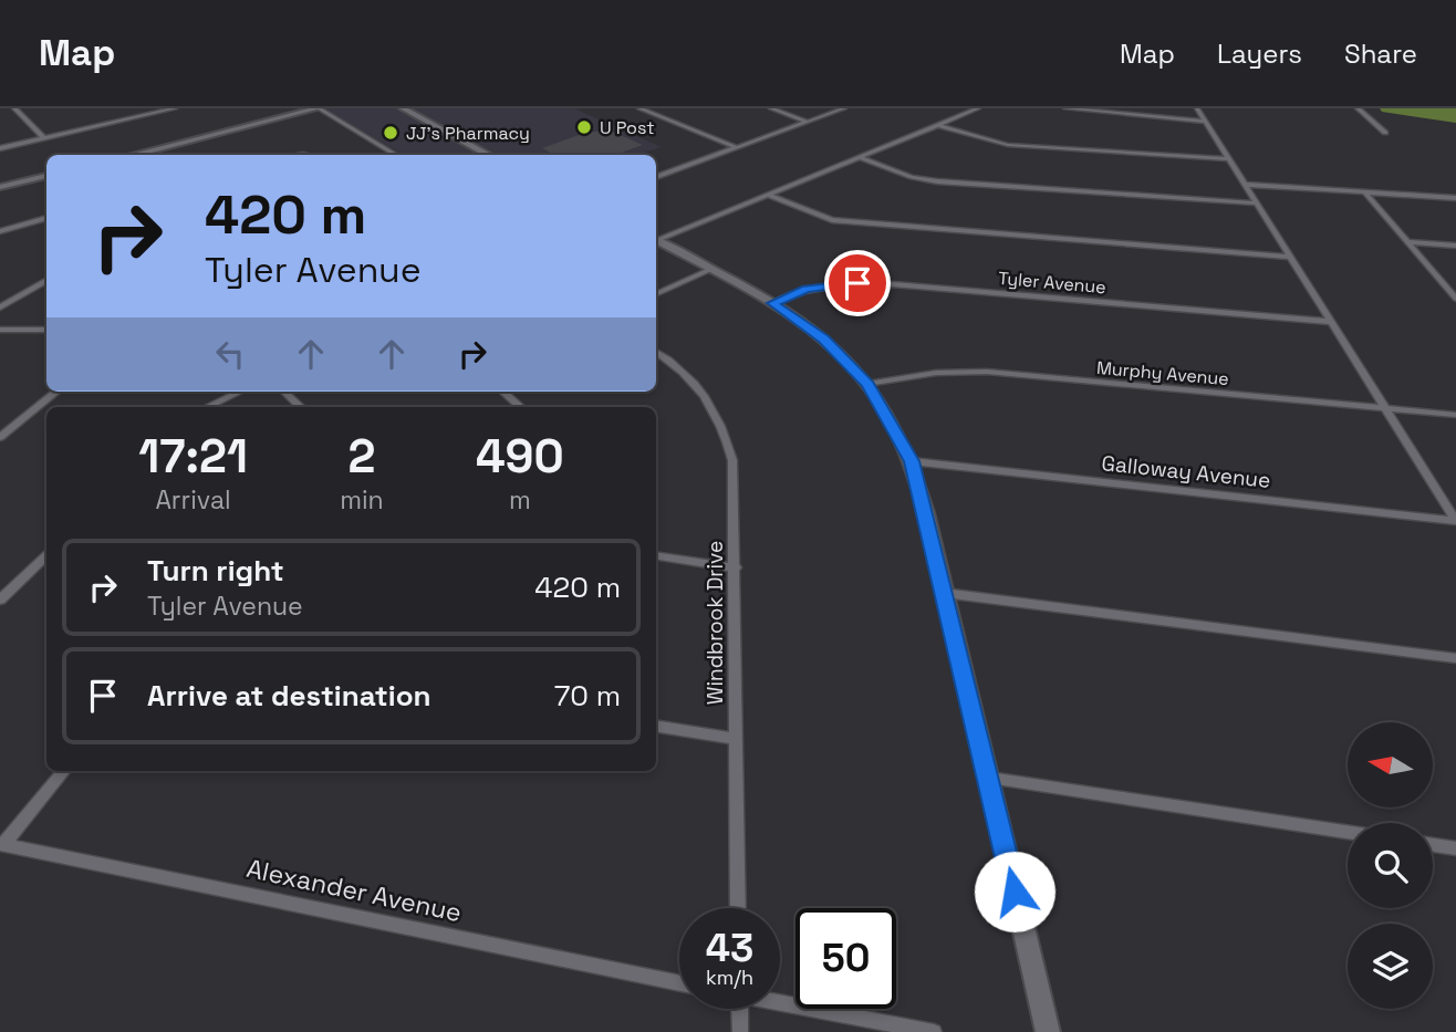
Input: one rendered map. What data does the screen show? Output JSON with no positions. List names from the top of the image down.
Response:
{
  "streets": {
    "street": [
      "Tyler Avenue",
      "Murphy Avenue",
      "Galloway Avenue",
      "Windbrook Drive",
      "Alexander Avenue"
    ]
  },
  "places": ["U Post", "JJ's Pharmacy"],
  "north": "left",
  "page": {
    "header": "Map",
    "nav": ["Map", "Layers", "Share"],
    "turn": ["420 m", "Tyler Avenue"],
    "eta": [
      "17:21",
      "Arrival",
      "2",
      "min",
      "490",
      "m"
    ],
    "list": [
      {
        "name": "Turn right",
        "note": "Tyler Avenue",
        "value": "420 m"
      },
      {
        "name": "Arrive at destination",
        "value": "70 m"
      }
    ],
    "speed": "43 km/h",
    "limit": "50"
  }
}
